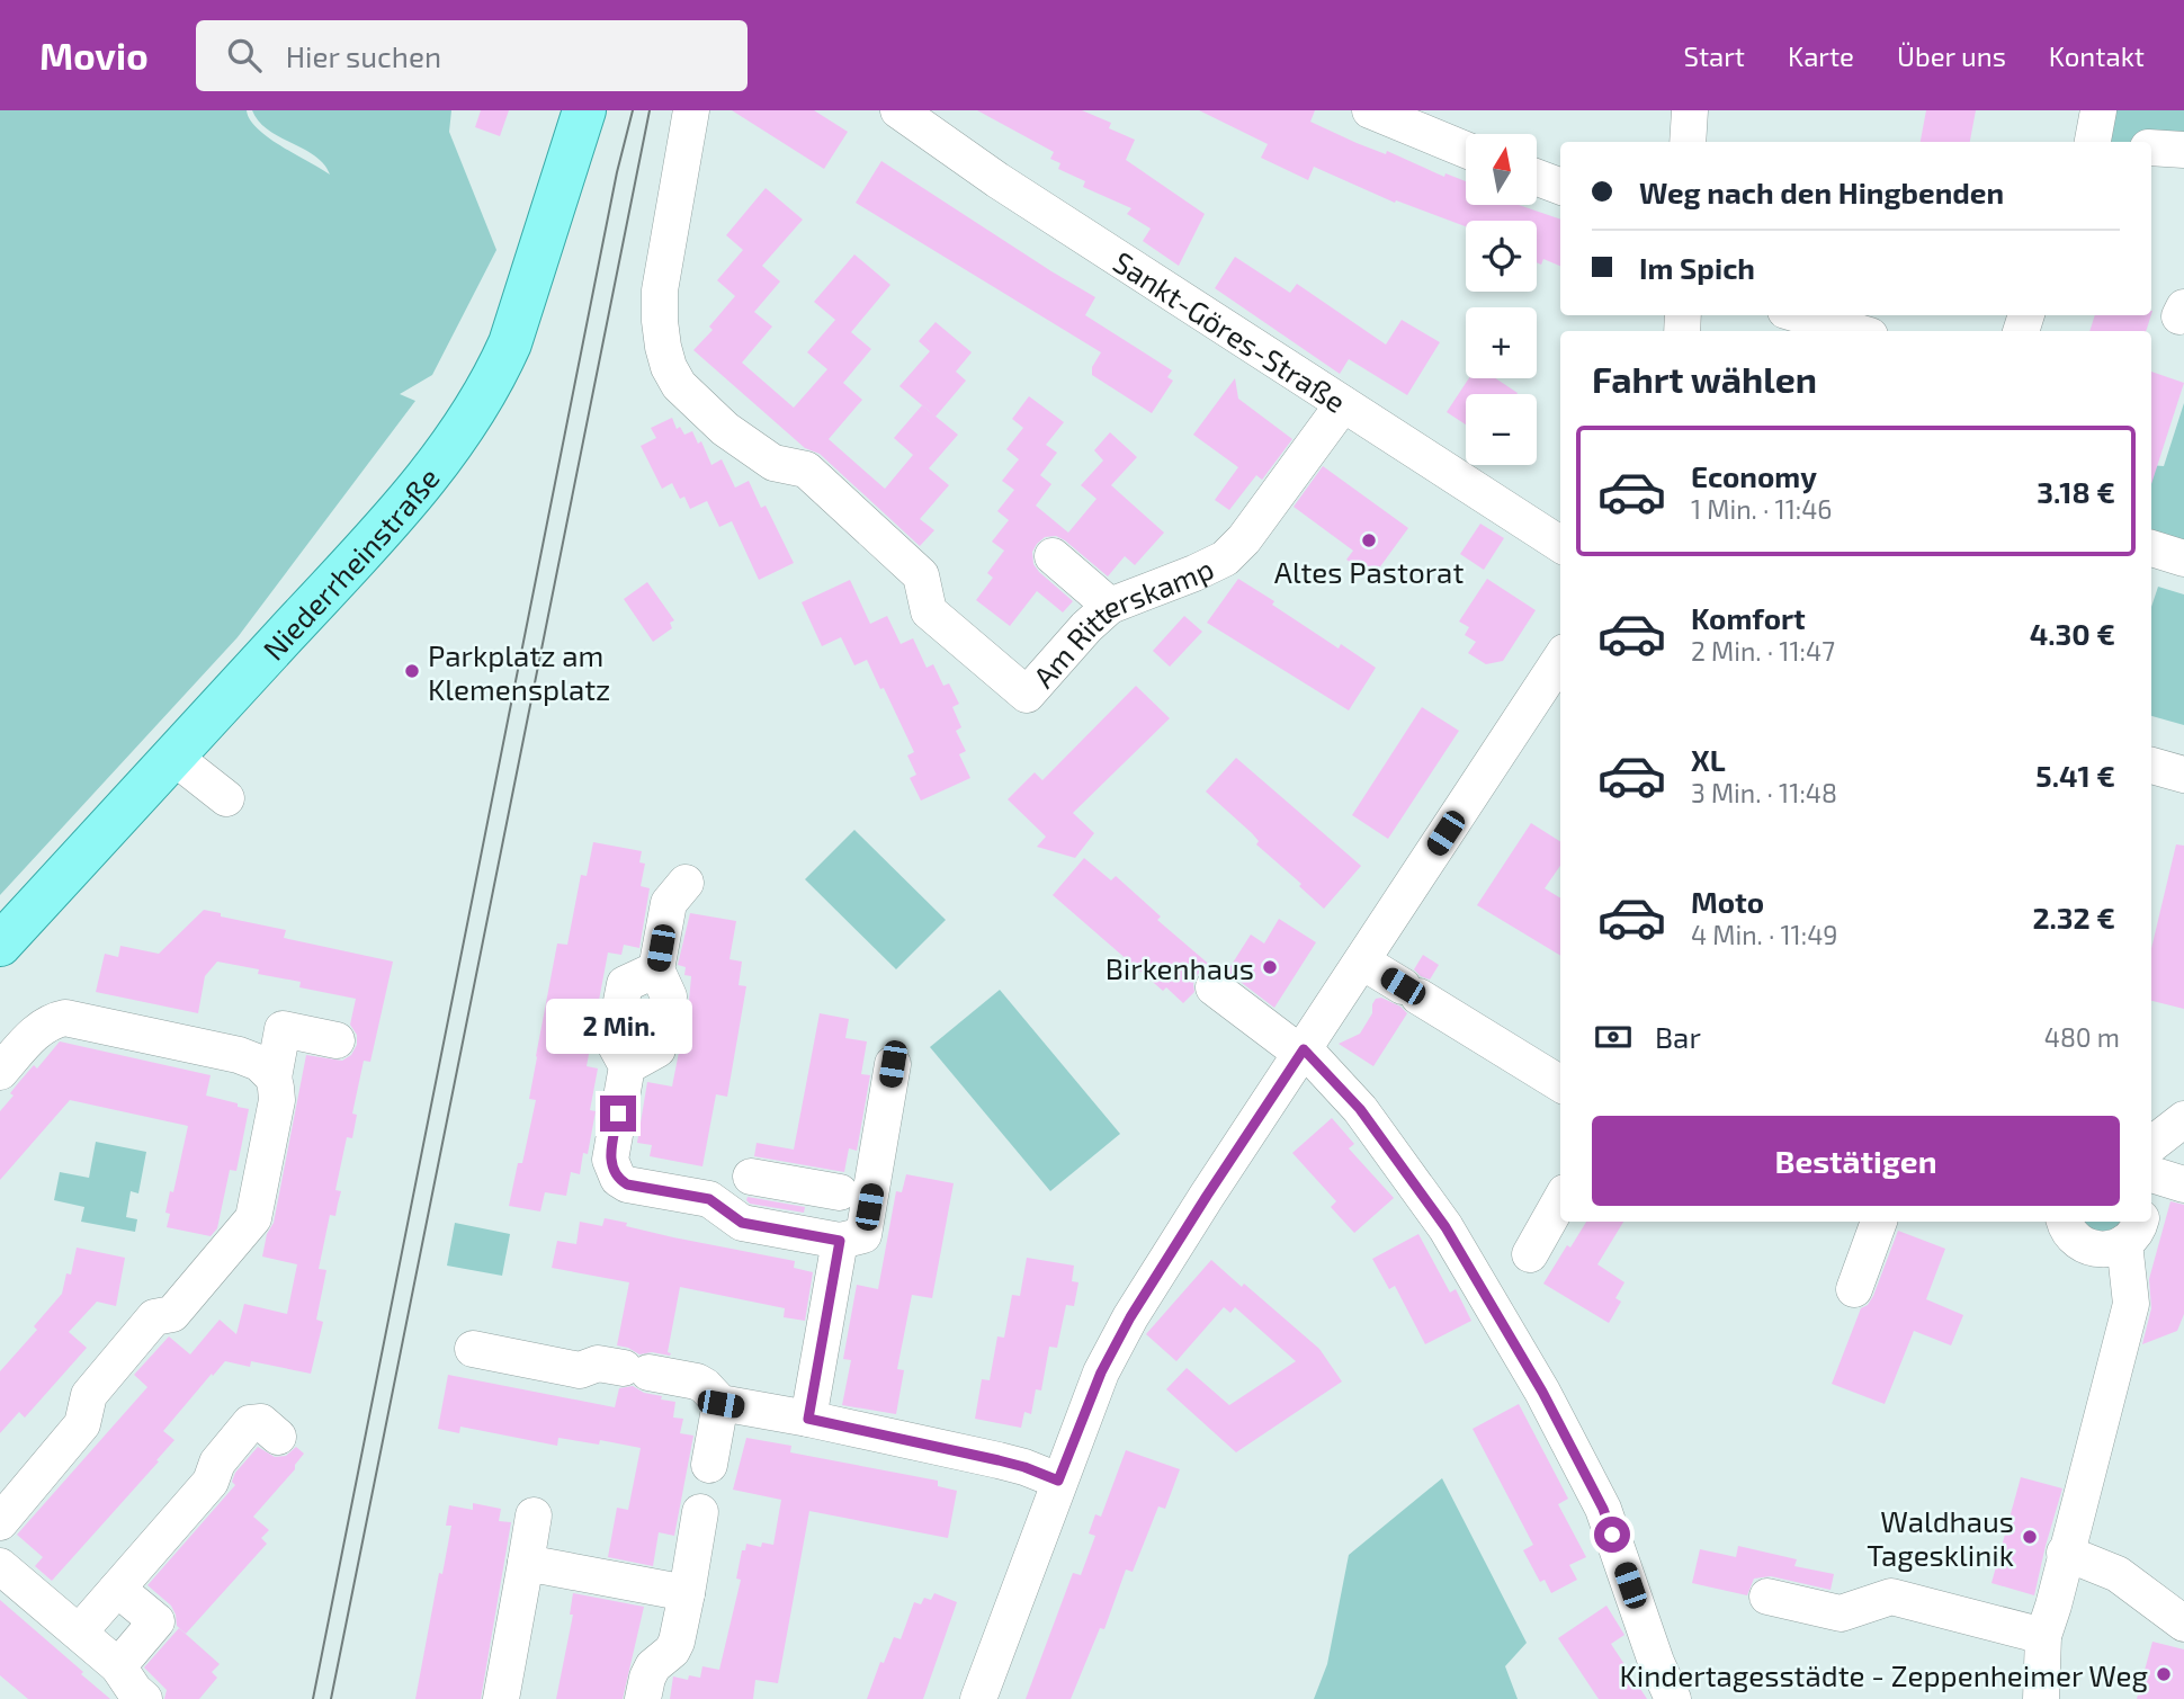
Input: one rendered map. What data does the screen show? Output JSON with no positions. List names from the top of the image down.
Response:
{
  "streets": {
    "main road": ["Niederrheinstraße"],
    "street": ["Sankt-Göres-Straße", "Am Ritterskamp"]
  },
  "crossings": [
    ["Sankt-Göres-Straße", "Am Ritterskamp"]
  ],
  "places": [
    "Altes Pastorat",
    "Parkplatz am Klemensplatz",
    "Birkenhaus",
    "Waldhaus Tagesklinik",
    "Kindertagesstädte - Zeppenheimer Weg"
  ],
  "north": "top",
  "page": {
    "header": "Movio",
    "search": "Hier suchen",
    "nav": [
      "Start",
      "Karte",
      "Über uns",
      "Kontakt"
    ],
    "map_buttons": ["+", "−"],
    "banner": ["Weg nach den Hingbenden", "Im Spich"],
    "heading": "Fahrt wählen",
    "list": [
      {
        "name": "Economy",
        "note": "1 Min. · 11:46",
        "value": "3.18 €"
      },
      {
        "name": "Komfort",
        "note": "2 Min. · 11:47",
        "value": "4.30 €"
      },
      {
        "name": "XL",
        "note": "3 Min. · 11:48",
        "value": "5.41 €"
      },
      {
        "name": "Moto",
        "note": "4 Min. · 11:49",
        "value": "2.32 €"
      }
    ],
    "pay": ["Bar", "480 m"],
    "bubble": "2 Min.",
    "buttons": "Bestätigen"
  }
}
